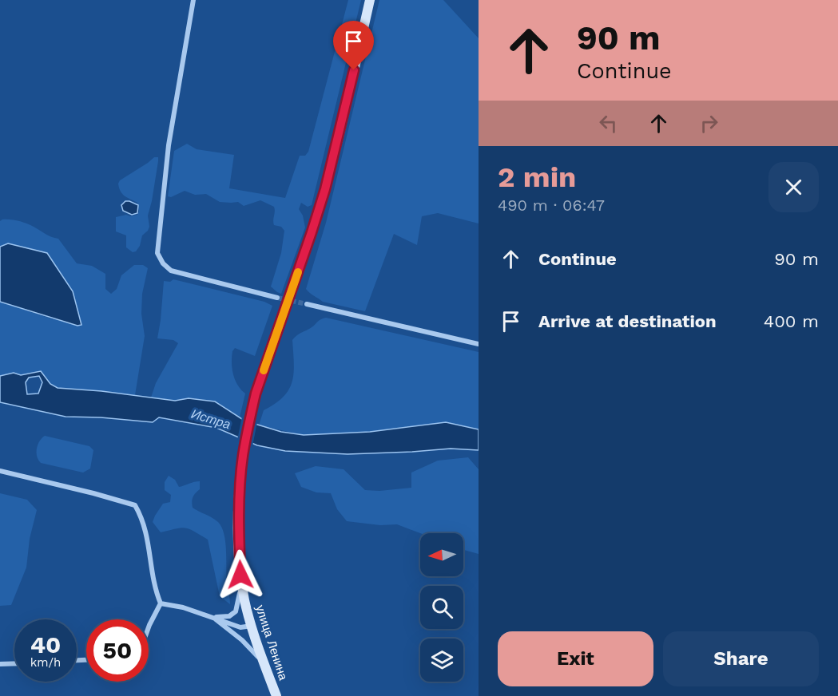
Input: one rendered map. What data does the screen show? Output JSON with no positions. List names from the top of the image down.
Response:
{
  "streets": {
    "main road": ["улица Ленина"]
  },
  "water": ["Истра"],
  "north": "left",
  "page": {
    "turn": ["90 m", "Continue"],
    "heading": ["2 min", "490 m · 06:47"],
    "list": [
      {
        "name": "Continue",
        "value": "90 m"
      },
      {
        "name": "Arrive at destination",
        "value": "400 m"
      }
    ],
    "speed": "40 km/h",
    "limit": "50",
    "buttons": ["Exit", "Share"]
  }
}
